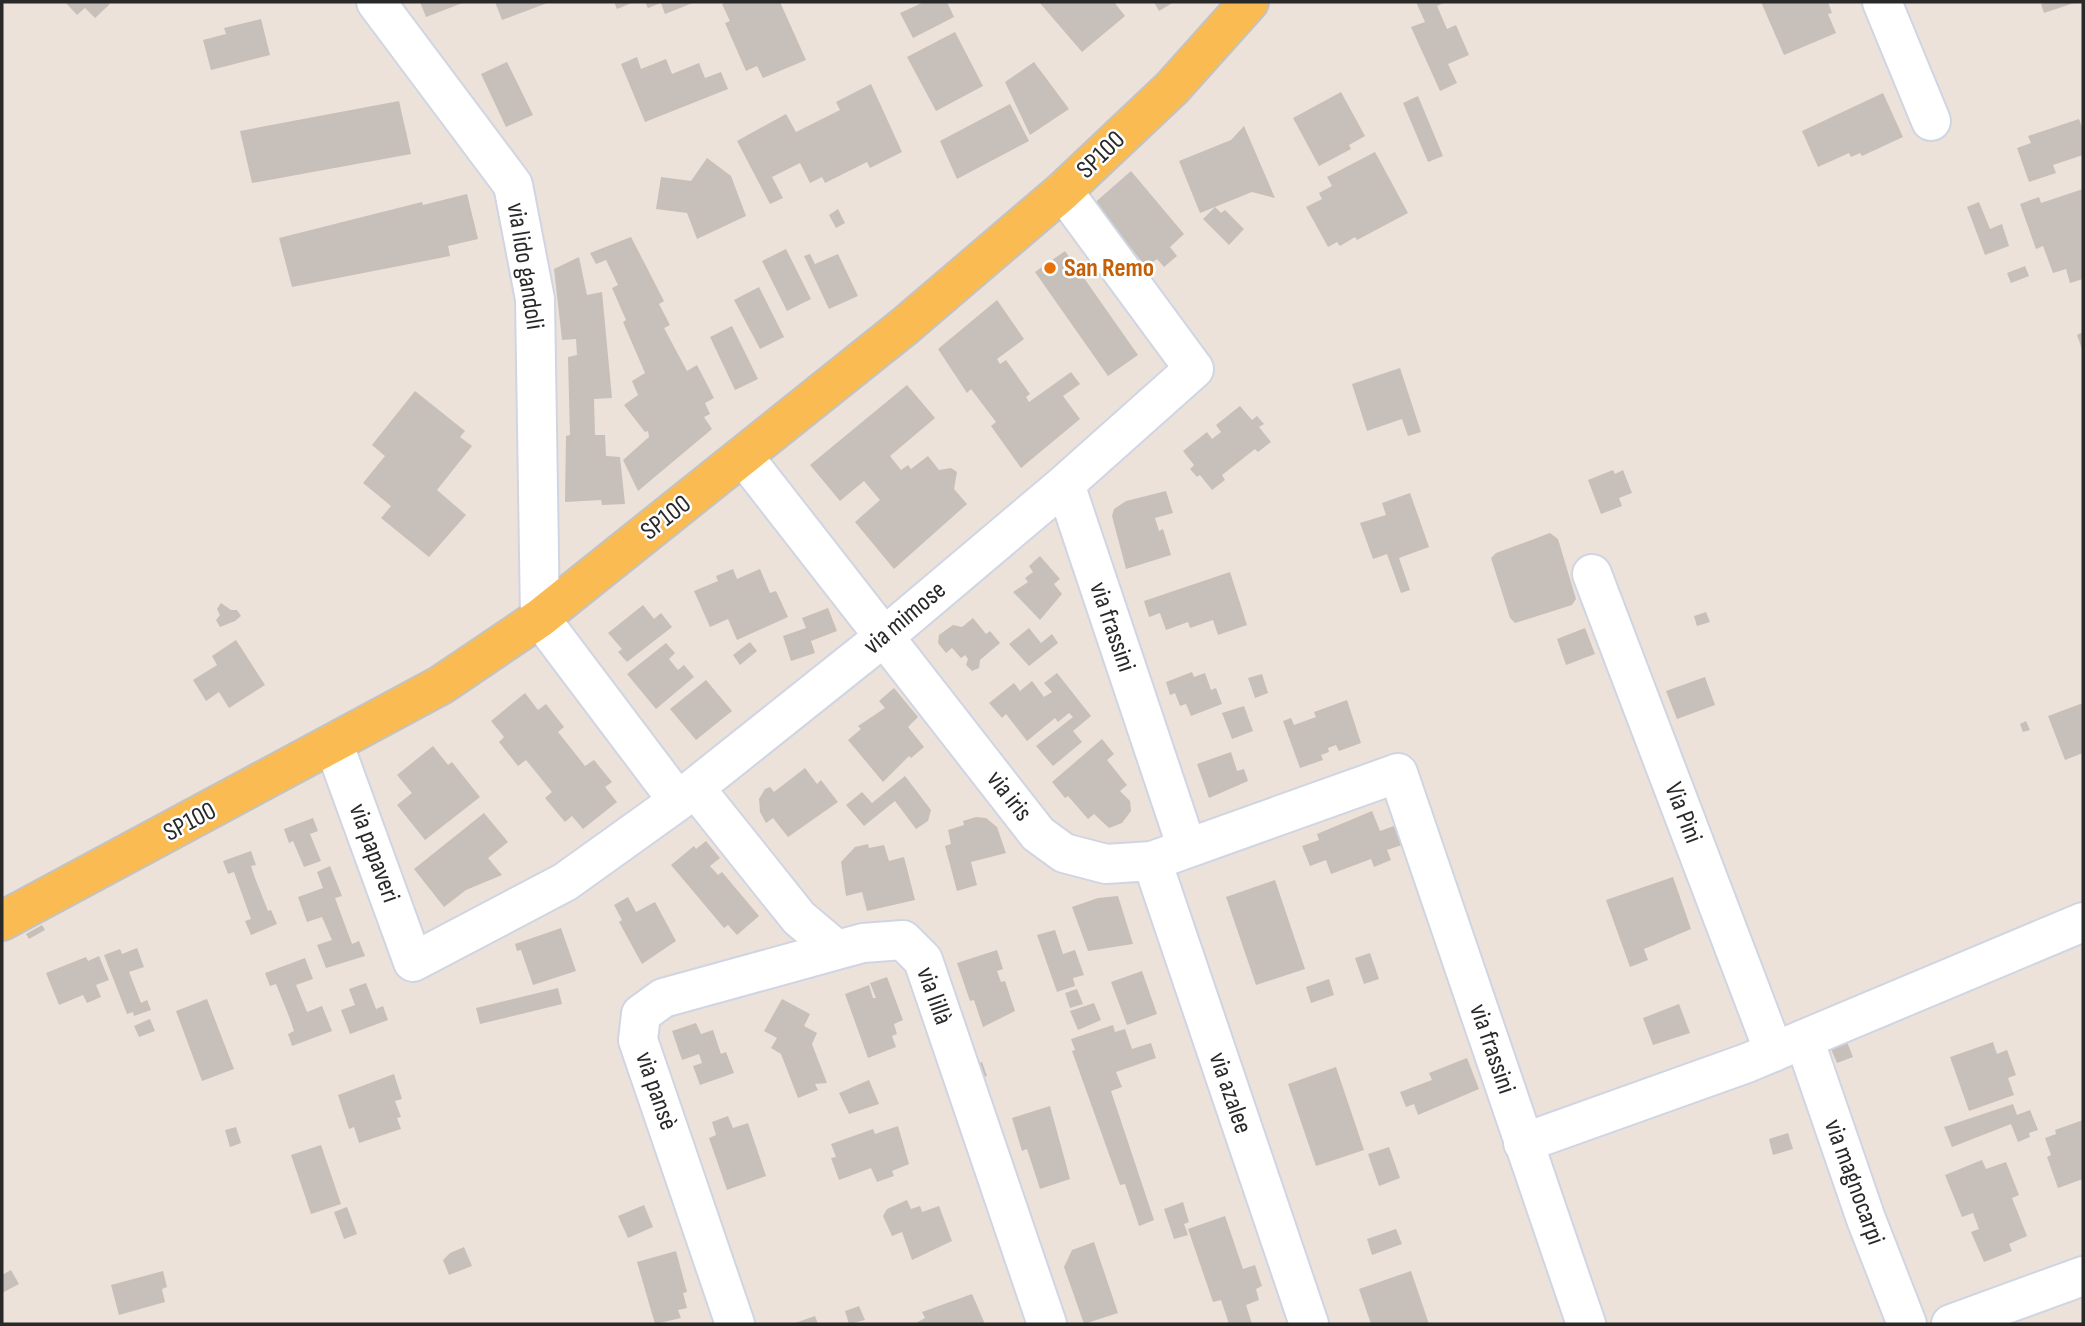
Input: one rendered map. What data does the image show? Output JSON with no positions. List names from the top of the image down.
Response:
{
  "streets": {
    "main road": ["SP100"],
    "street": [
      "via lido gandoli",
      "via mimose",
      "via frassini",
      "via iris",
      "Via Pini",
      "via papaveri",
      "via lillà",
      "via pansè",
      "via azalee",
      "via magnocarpi"
    ]
  },
  "crossings": [
    ["SP100", "via lido gandoli"],
    ["SP100", "via mimose"],
    ["SP100", "via iris"],
    ["SP100", "via papaveri"],
    ["via mimose", "via frassini"],
    ["via mimose", "via iris"],
    ["via mimose", "via papaveri"],
    ["via frassini", "via iris"],
    ["via iris", "via azalee"],
    ["Via Pini", "via magnocarpi"],
    ["via lillà", "via pansè"]
  ],
  "places": ["San Remo"]
}
